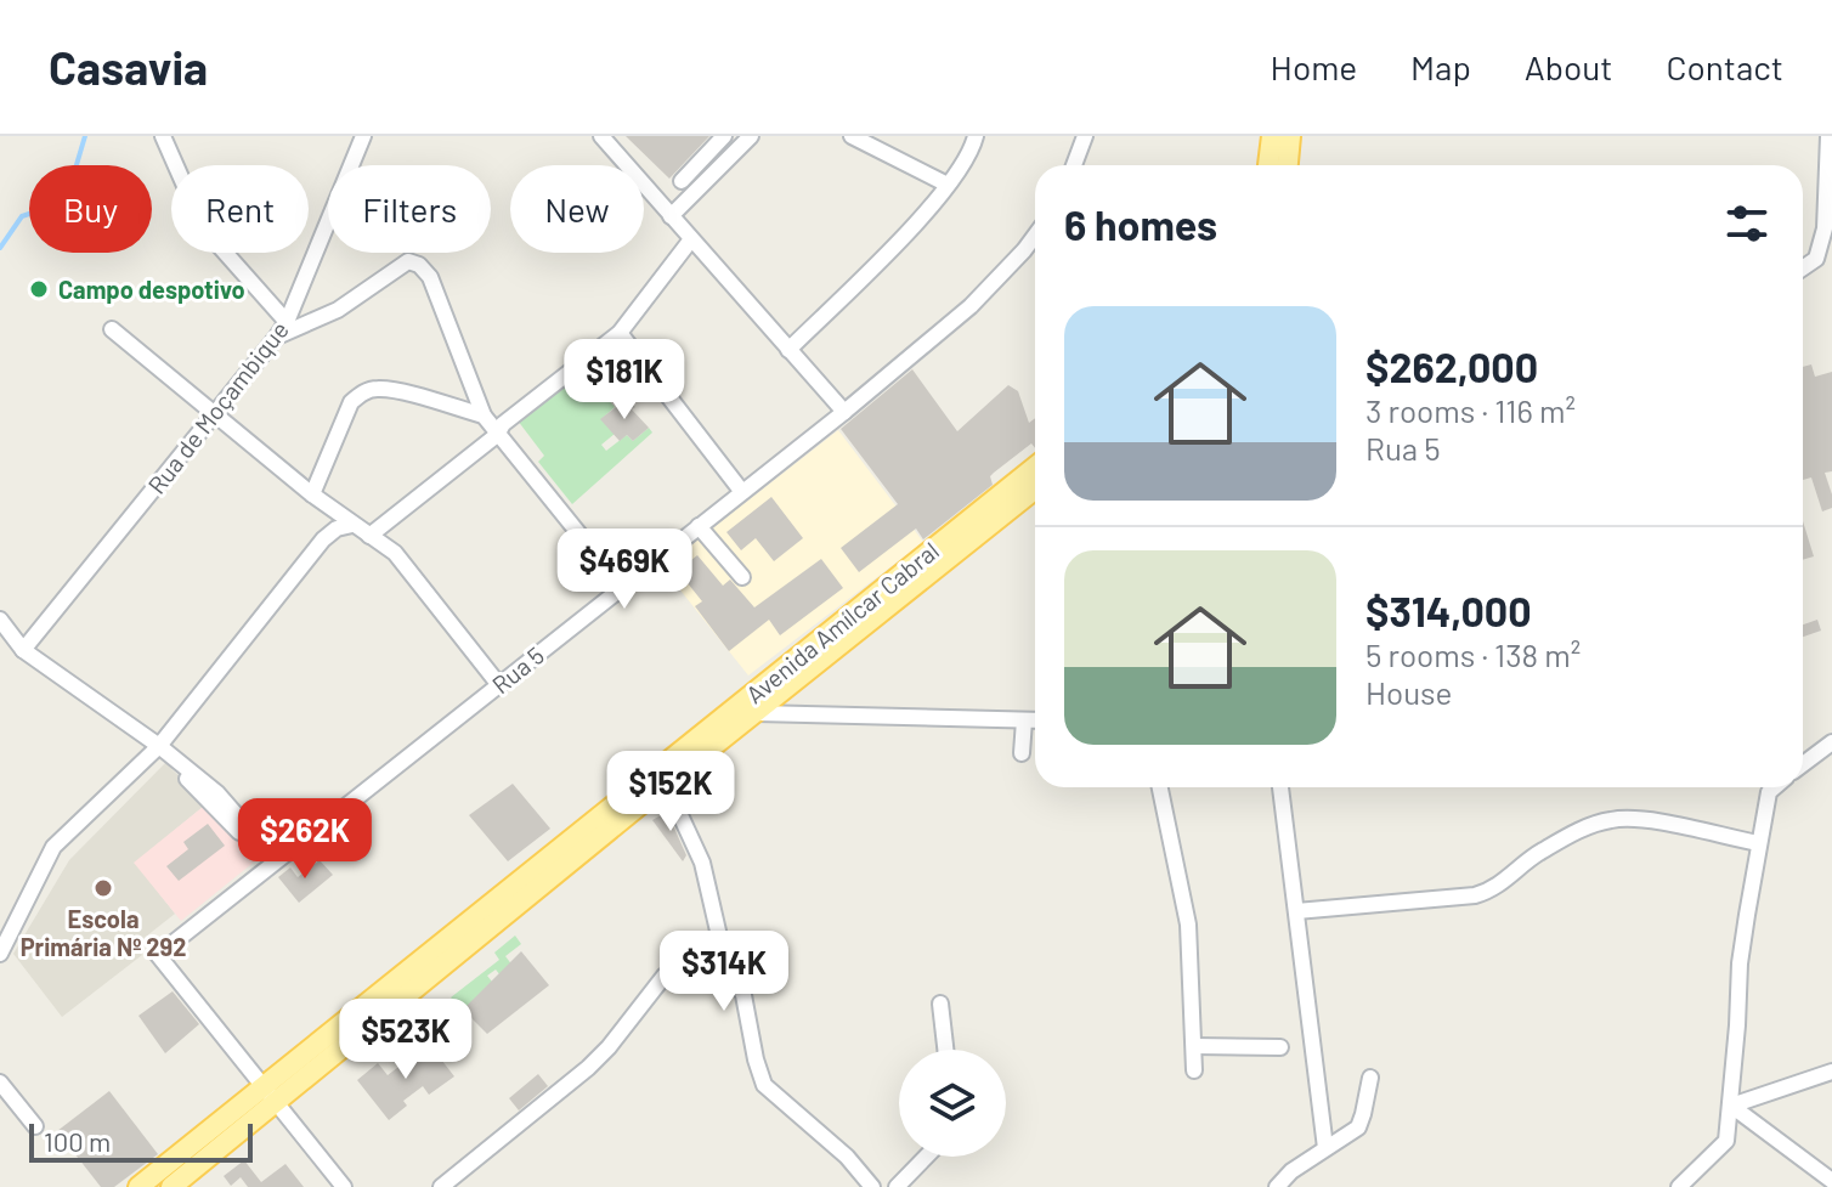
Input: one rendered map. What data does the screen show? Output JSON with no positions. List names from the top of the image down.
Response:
{
  "streets": {
    "main road": ["Avenida Amílcar Cabral"],
    "street": ["Rua de Moçambique", "Rua 5"]
  },
  "places": ["Campo despotivo", "Escola Primária Nº 292"],
  "scale_bar": "100 m",
  "page": {
    "header": "Casavia",
    "nav": [
      "Home",
      "Map",
      "About",
      "Contact"
    ],
    "chip": [
      "Buy",
      "Rent",
      "Filters",
      "New"
    ],
    "heading": "6 homes",
    "list": [
      {
        "name": "$262,000",
        "note": "3 rooms · 116 m² · Rua 5"
      },
      {
        "name": "$314,000",
        "note": "5 rooms · 138 m² · House"
      }
    ],
    "price": [
      "$181K",
      "$469K",
      "$152K",
      "$262K",
      "$314K",
      "$523K"
    ],
    "scale": "100 m"
  }
}
